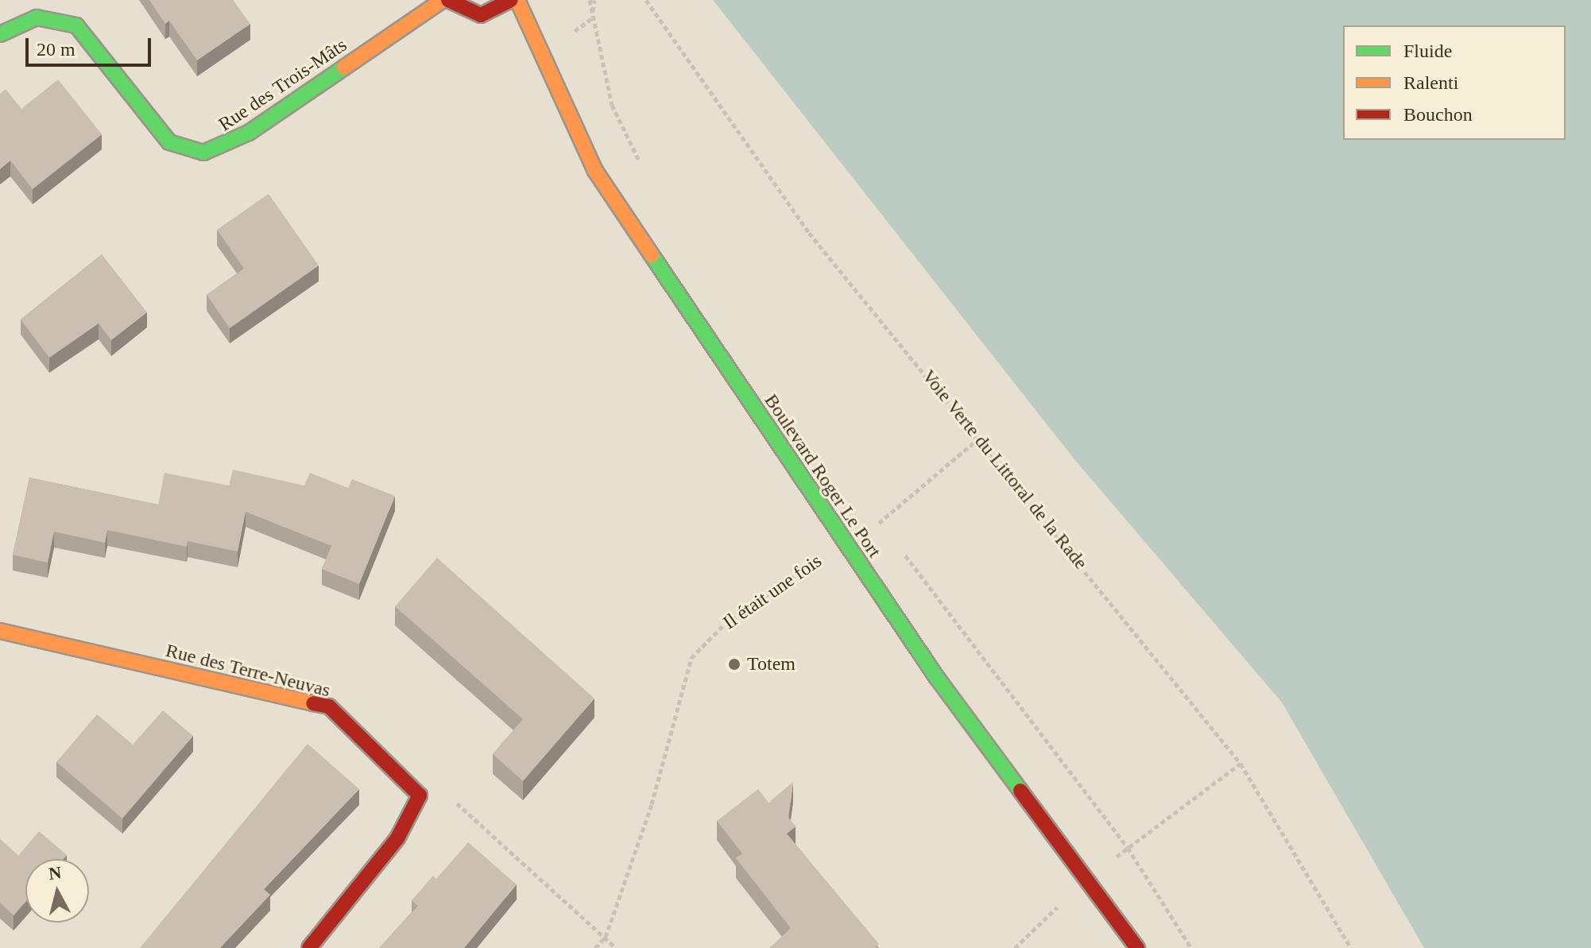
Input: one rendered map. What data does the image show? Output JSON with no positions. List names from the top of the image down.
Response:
{
  "streets": {
    "street": ["Rue des Trois-Mâts", "Boulevard Roger Le Port", "Rue des Terre-Neuvas"],
    "path": ["Voie Verte du Littoral de la Rade", "Il était une fois"]
  },
  "crossings": [
    ["Voie Verte du Littoral de la Rade", "Il était une fois"],
    ["Boulevard Roger Le Port", "Il était une fois"]
  ],
  "places": ["Totem"],
  "legend": ["Fluide", "Ralenti", "Bouchon"],
  "scale_bar": "20 m",
  "north": "top"
}
